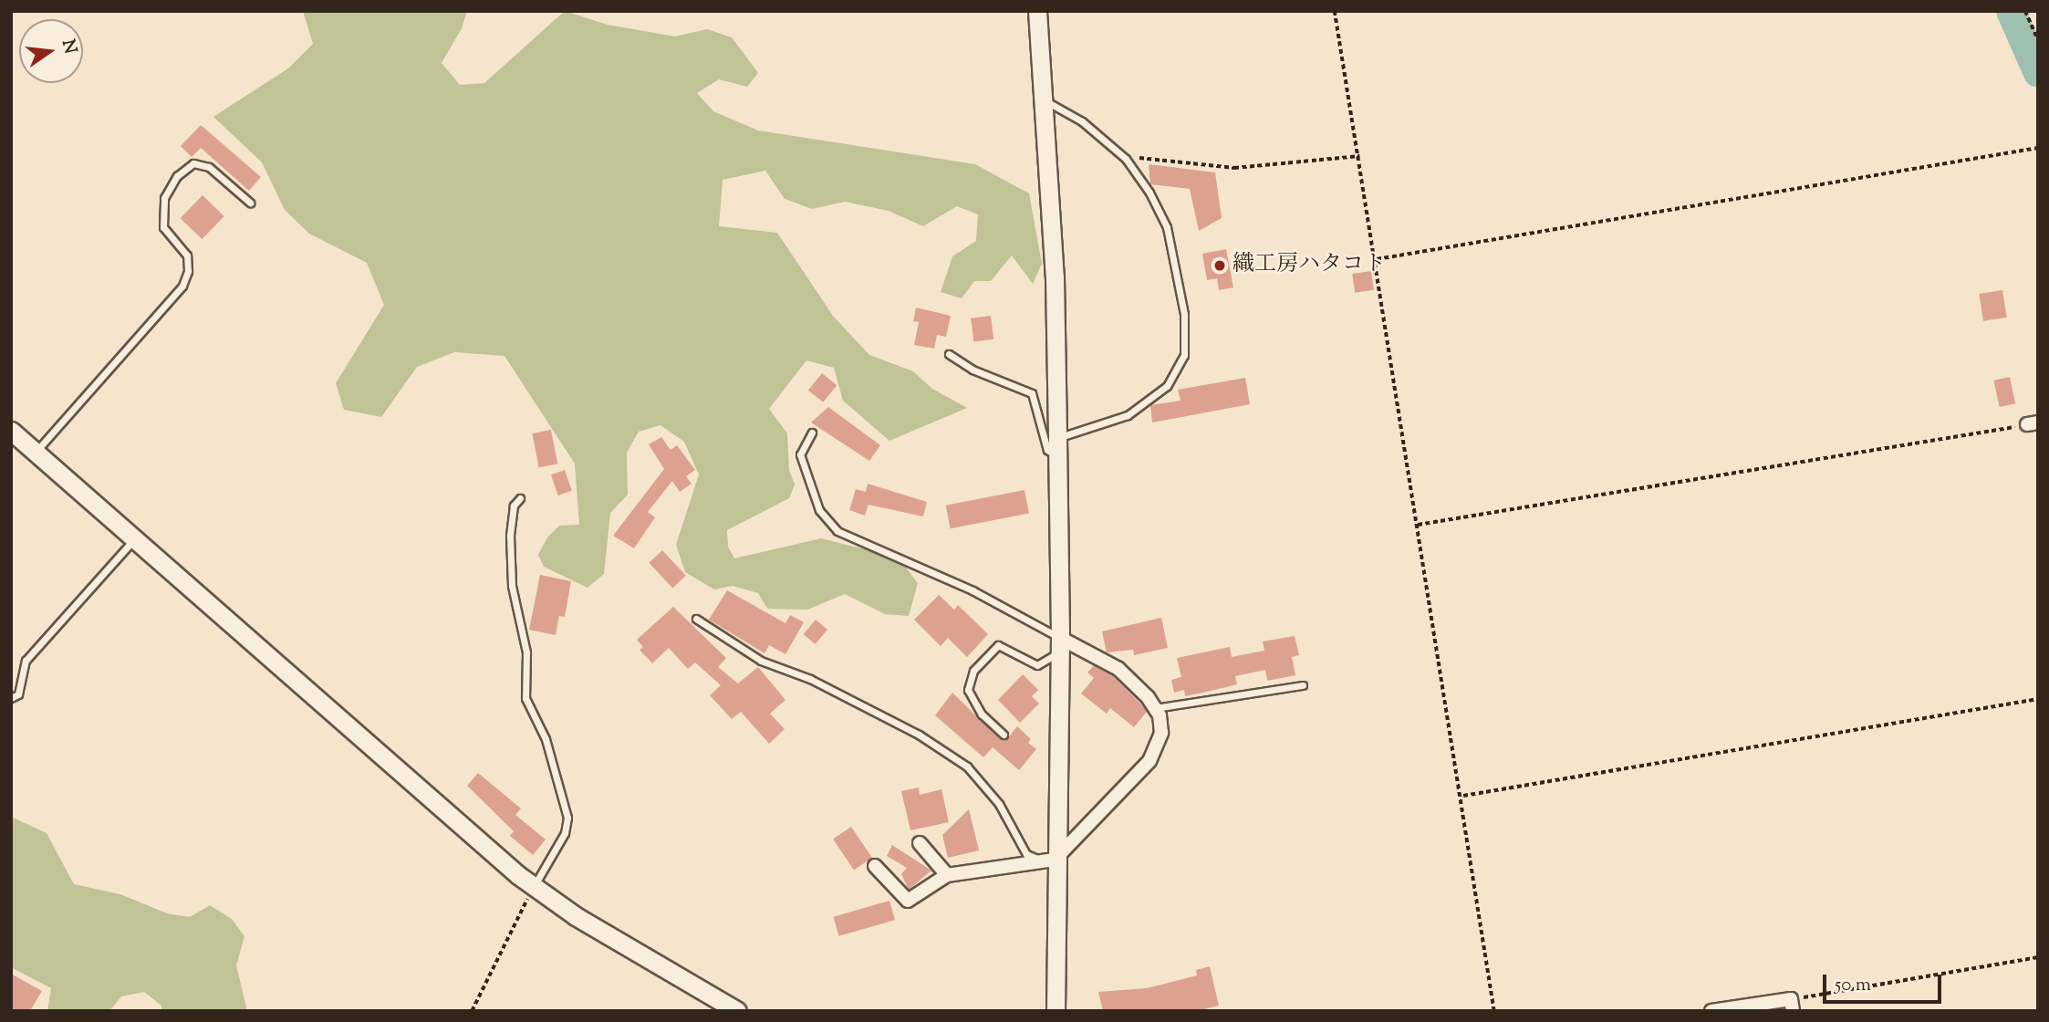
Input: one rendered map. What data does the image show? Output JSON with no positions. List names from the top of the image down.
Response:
{
  "places": ["織工房ハタコト"],
  "scale_bar": "50 m",
  "north": "right"
}
